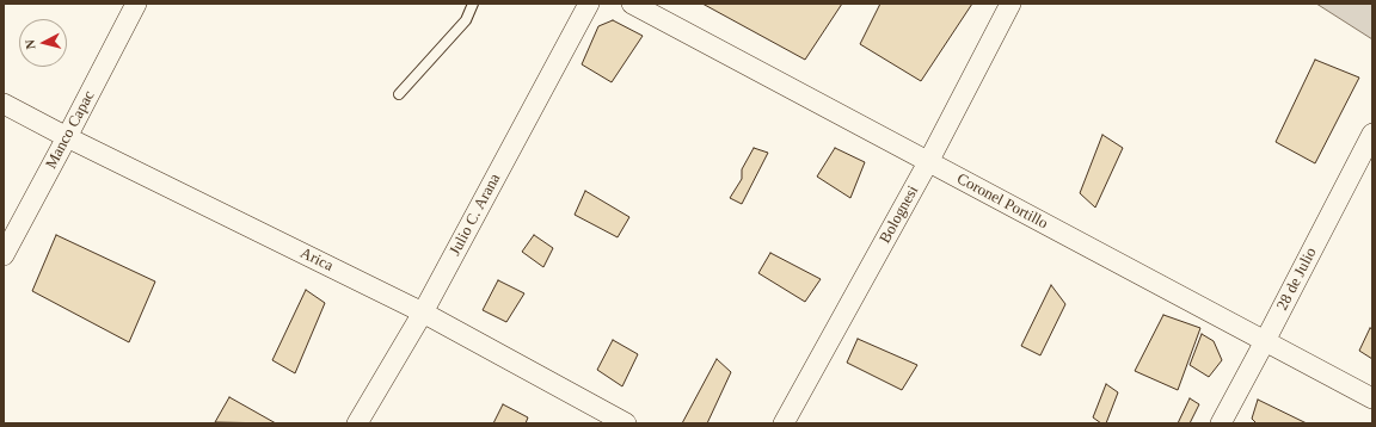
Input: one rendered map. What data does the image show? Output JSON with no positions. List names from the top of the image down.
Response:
{
  "streets": {
    "street": [
      "Manco Capac",
      "Coronel Portillo",
      "Julio C. Arana",
      "Bolognesi",
      "Arica",
      "28 de Julio"
    ]
  },
  "crossings": [
    ["Manco Capac", "Arica"],
    ["Coronel Portillo", "Bolognesi"],
    ["Coronel Portillo", "28 de Julio"],
    ["Julio C. Arana", "Arica"]
  ],
  "north": "left"
}
